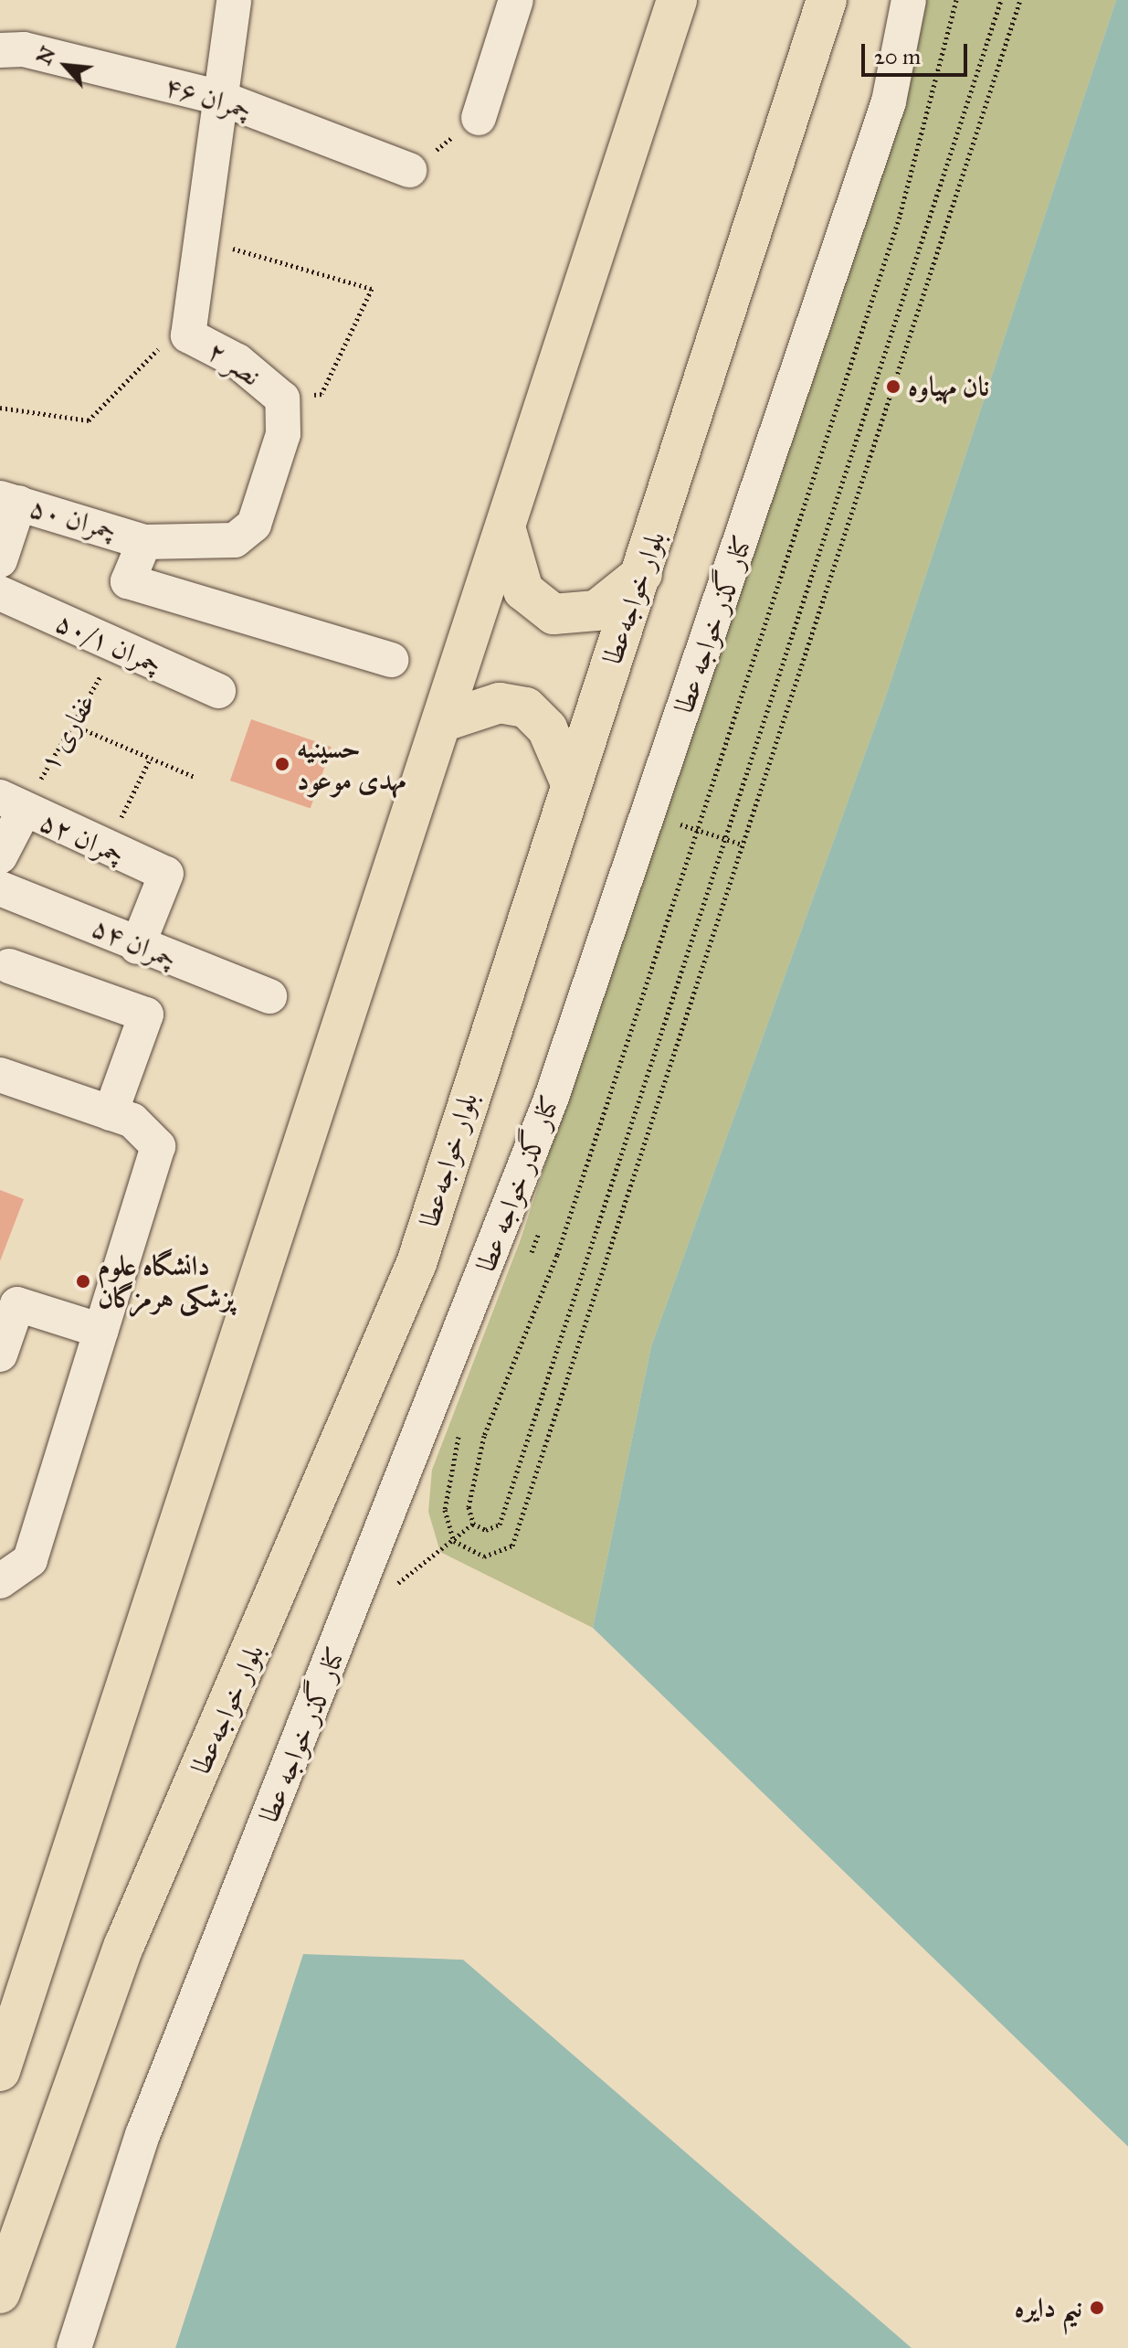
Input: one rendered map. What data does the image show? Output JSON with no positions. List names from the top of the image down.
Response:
{
  "streets": {
    "main road": ["بلوار خواجه‌عطا"],
    "street": [
      "چمران ۴۶",
      "نصر ۲",
      "چمران ۵۰",
      "کنار گذر خواجه عطا",
      "چمران ۵۰/۱",
      "چمران ۵۲",
      "چمران ۵۴"
    ],
    "path": ["غفاری ۱"]
  },
  "crossings": [
    ["چمران ۴۶", "نصر ۲"],
    ["نصر ۲", "چمران ۵۰"],
    ["چمران ۵۰/۱", "غفاری ۱"],
    ["غفاری ۱", "چمران ۵۲"],
    ["چمران ۵۲", "چمران ۵۴"]
  ],
  "places": [
    "نان مهیاوه",
    "حسینیه مهدی موعود",
    "دانشگاه علوم پزشکی هرمزگان",
    "نیم دایره"
  ],
  "scale_bar": "20 m",
  "north": "top left"
}
